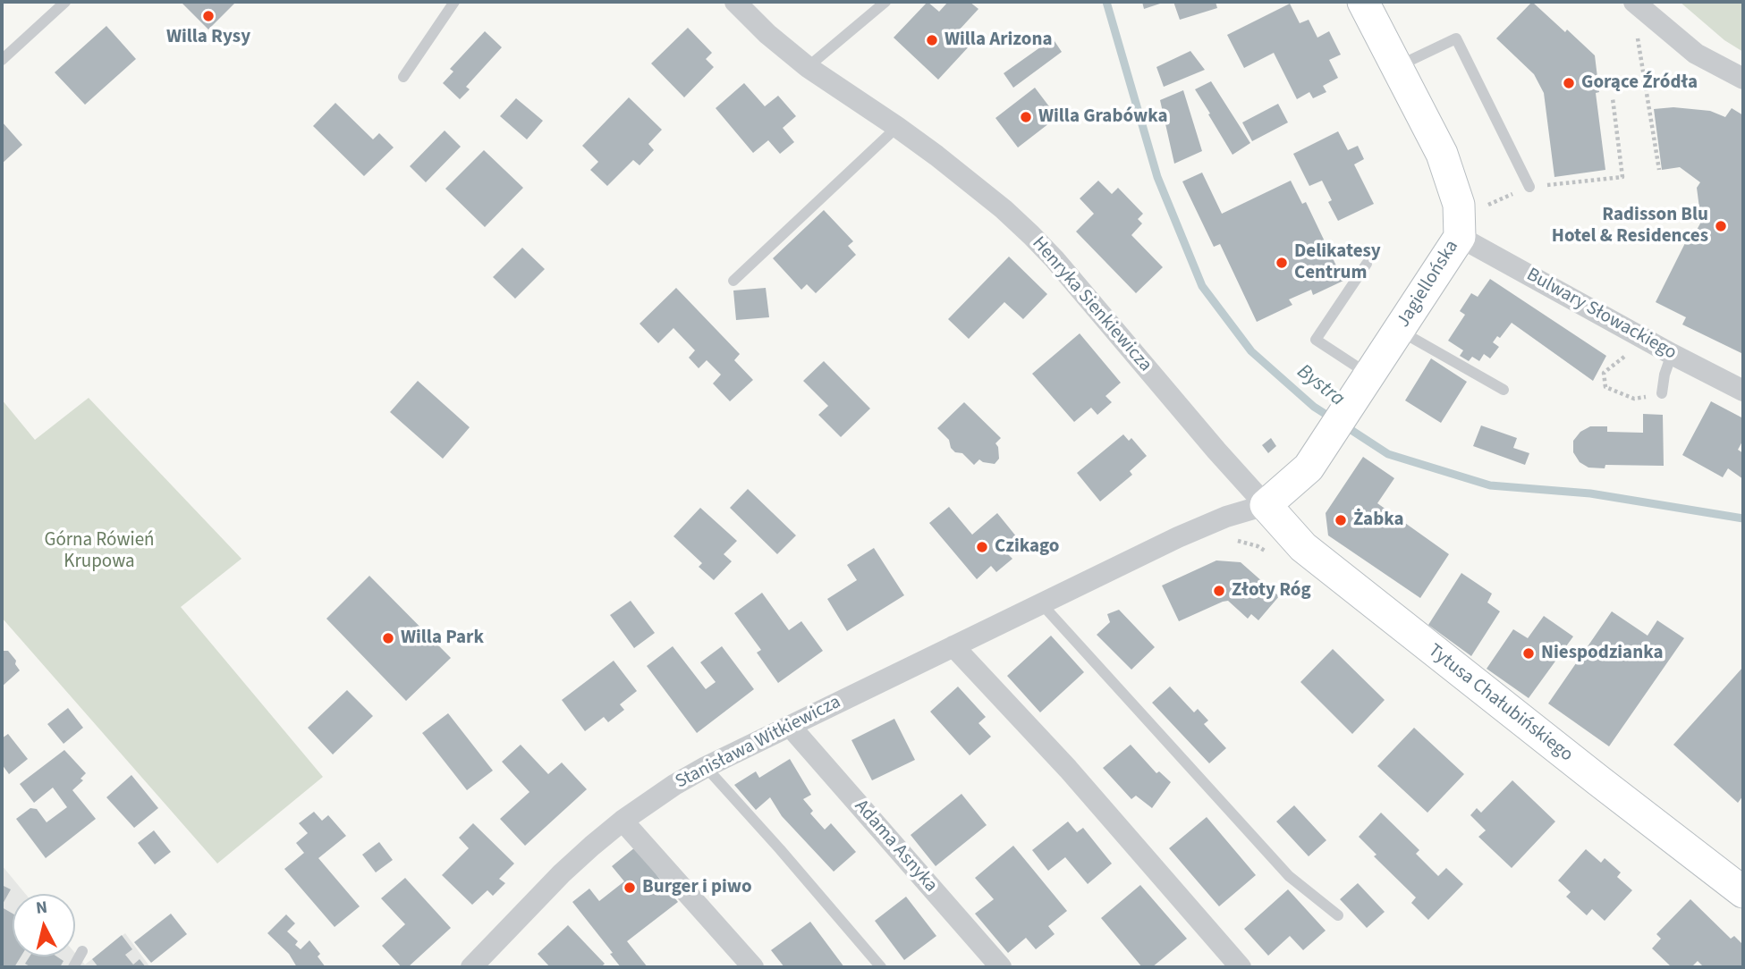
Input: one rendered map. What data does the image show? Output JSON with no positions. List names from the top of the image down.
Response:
{
  "streets": {
    "street": [
      "Jagiellońska",
      "Henryka Sienkiewicza",
      "Bulwary Słowackiego",
      "Tytusa Chałubińskiego",
      "Stanisława Witkiewicza",
      "Adama Asnyka"
    ]
  },
  "crossings": [
    ["Jagiellońska", "Henryka Sienkiewicza"],
    ["Jagiellońska", "Bulwary Słowackiego"],
    ["Jagiellońska", "Tytusa Chałubińskiego"],
    ["Jagiellońska", "Stanisława Witkiewicza"],
    ["Henryka Sienkiewicza", "Tytusa Chałubińskiego"],
    ["Henryka Sienkiewicza", "Stanisława Witkiewicza"],
    ["Tytusa Chałubińskiego", "Stanisława Witkiewicza"],
    ["Stanisława Witkiewicza", "Adama Asnyka"]
  ],
  "water": ["Bystra"],
  "parks": ["Górna Rówień Krupowa"],
  "places": [
    "Willa Rysy",
    "Willa Arizona",
    "Gorące Źródła",
    "Willa Grabówka",
    "Radisson Blu Hotel & Residences",
    "Delikatesy Centrum",
    "Żabka",
    "Czikago",
    "Złoty Róg",
    "Willa Park",
    "Niespodzianka",
    "Burger i piwo"
  ],
  "north": "top"
}
